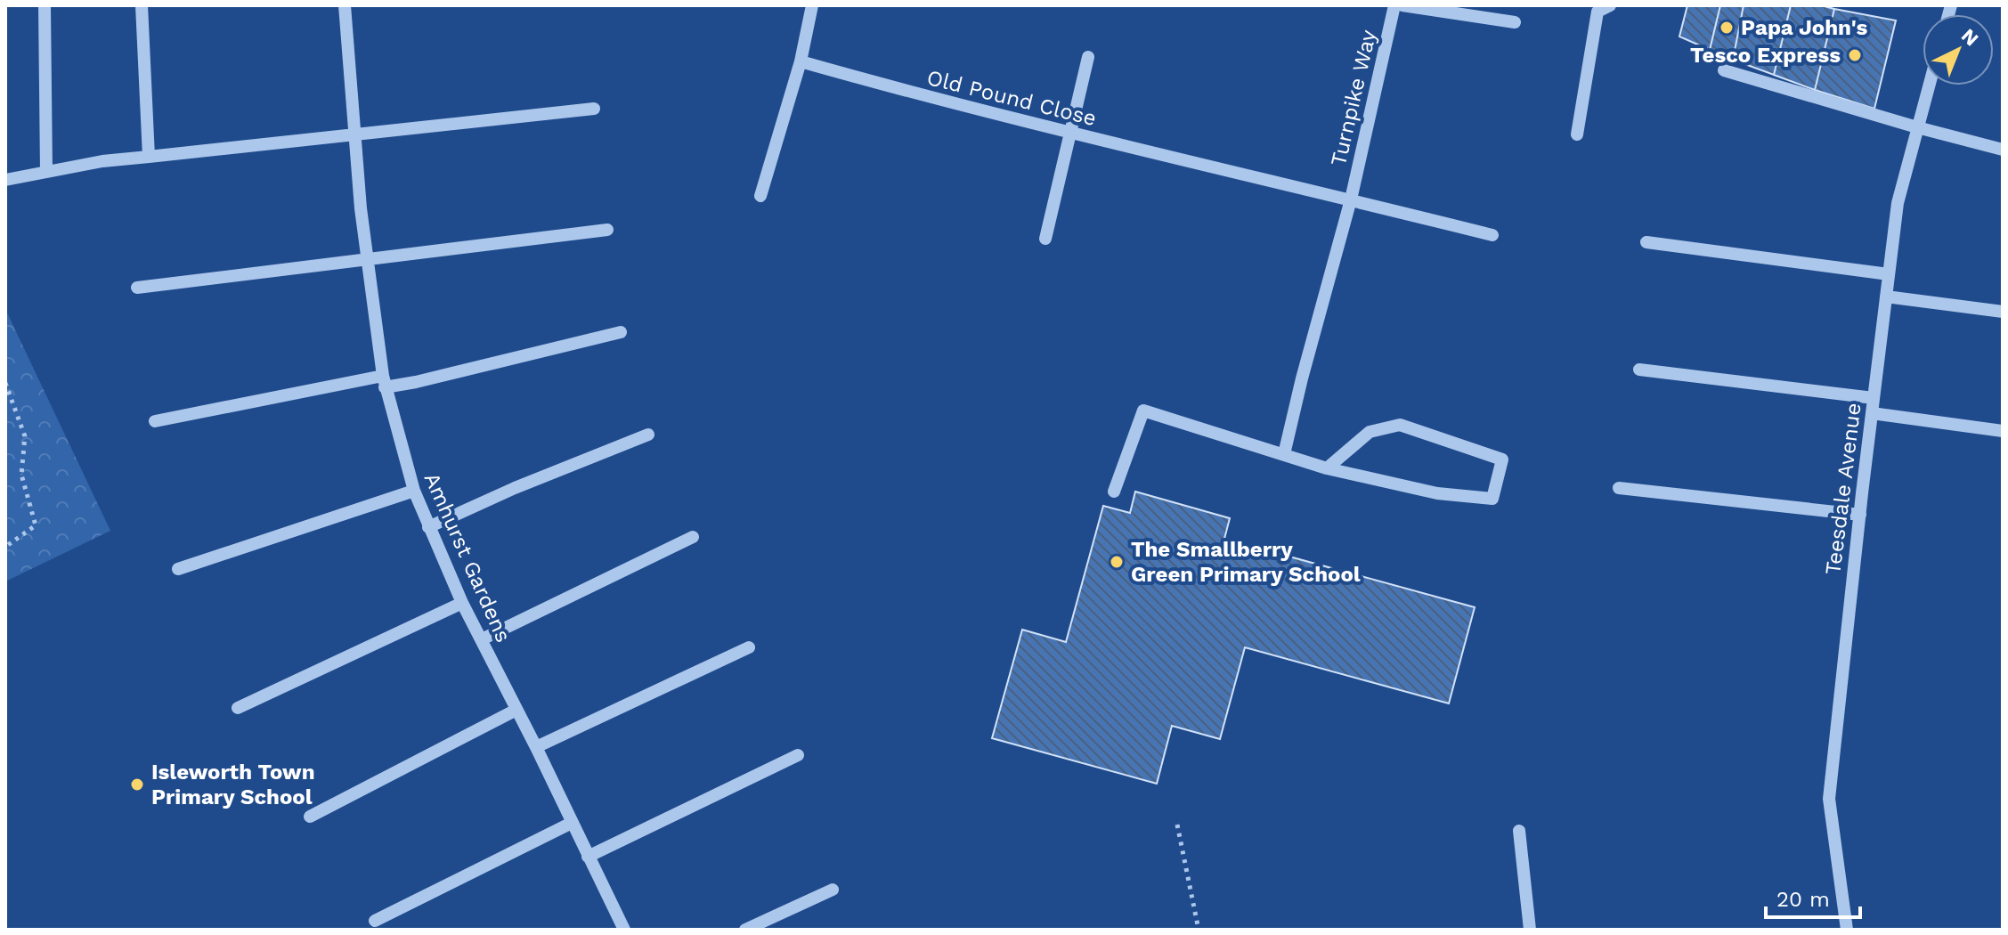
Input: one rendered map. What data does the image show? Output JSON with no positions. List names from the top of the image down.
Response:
{
  "streets": {
    "street": [
      "Old Pound Close",
      "Turnpike Way",
      "Teesdale Avenue",
      "Amhurst Gardens"
    ]
  },
  "crossings": [
    ["Old Pound Close", "Turnpike Way"]
  ],
  "places": [
    "Papa John's",
    "Tesco Express",
    "The Smallberry Green Primary School",
    "Isleworth Town Primary School"
  ],
  "scale_bar": "20 m",
  "north": "top right"
}
